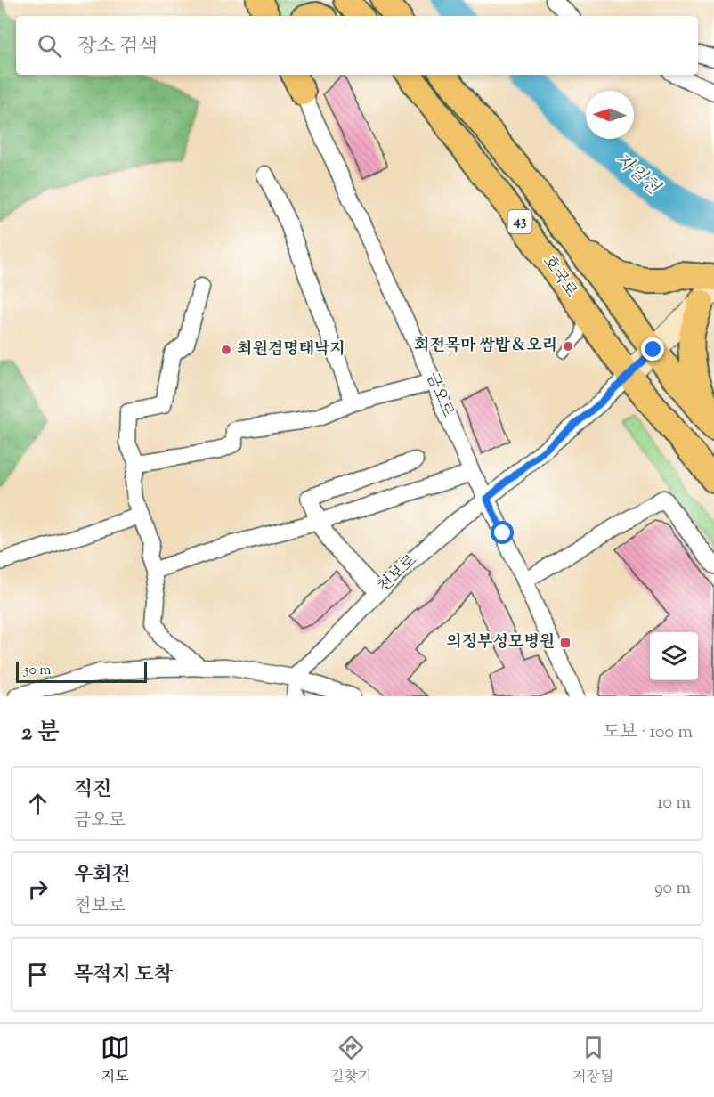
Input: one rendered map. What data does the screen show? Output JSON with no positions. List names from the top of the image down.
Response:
{
  "streets": {
    "main road": ["43", "호국로", "천보로"],
    "street": ["금오로"]
  },
  "crossings": [
    ["호국로", "천보로"],
    ["금오로", "천보로"]
  ],
  "water": ["자일천"],
  "places": {
    "other": ["회전목마 쌈밥＆오리", "최원겸명태낙지"],
    "transit": ["의정부성모병원"]
  },
  "scale_bar": "50 m",
  "north": "left",
  "page": {
    "search": "장소 검색",
    "scale": "50 m",
    "heading": ["2 분", "도보 · 100 m"],
    "list": [
      ["직진", "금오로", "10 m"],
      ["우회전", "천보로", "90 m"],
      "목적지 도착"
    ],
    "nav": ["지도", "길찾기", "저장됨"]
  }
}
